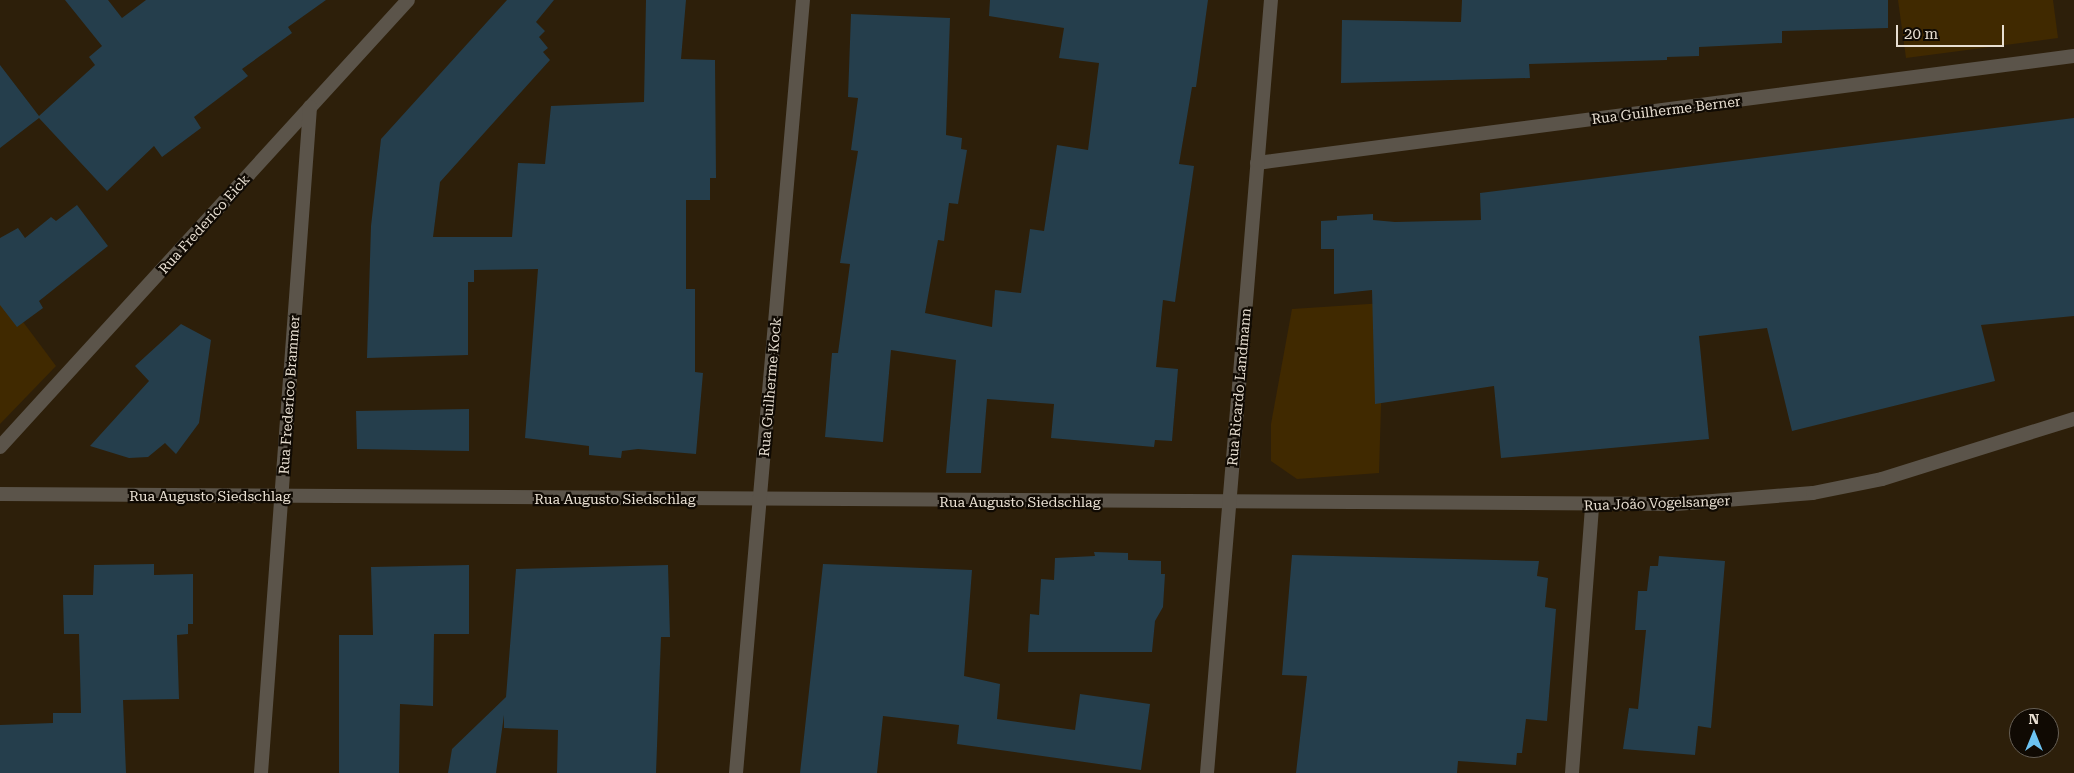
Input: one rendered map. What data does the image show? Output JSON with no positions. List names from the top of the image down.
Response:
{
  "streets": {
    "street": [
      "Rua Guilherme Berner",
      "Rua Frederico Eick",
      "Rua Guilherme Kock",
      "Rua Ricardo Landmann",
      "Rua Frederico Brammer",
      "Rua Augusto Siedschlag",
      "Rua João Vogelsanger"
    ]
  },
  "crossings": [
    ["Rua Guilherme Berner", "Rua Ricardo Landmann"],
    ["Rua Frederico Eick", "Rua Frederico Brammer"],
    ["Rua Guilherme Kock", "Rua Augusto Siedschlag"],
    ["Rua Ricardo Landmann", "Rua Augusto Siedschlag"],
    ["Rua Ricardo Landmann", "Rua João Vogelsanger"],
    ["Rua Frederico Brammer", "Rua Augusto Siedschlag"],
    ["Rua Augusto Siedschlag", "Rua João Vogelsanger"]
  ],
  "scale_bar": "20 m",
  "north": "top"
}
